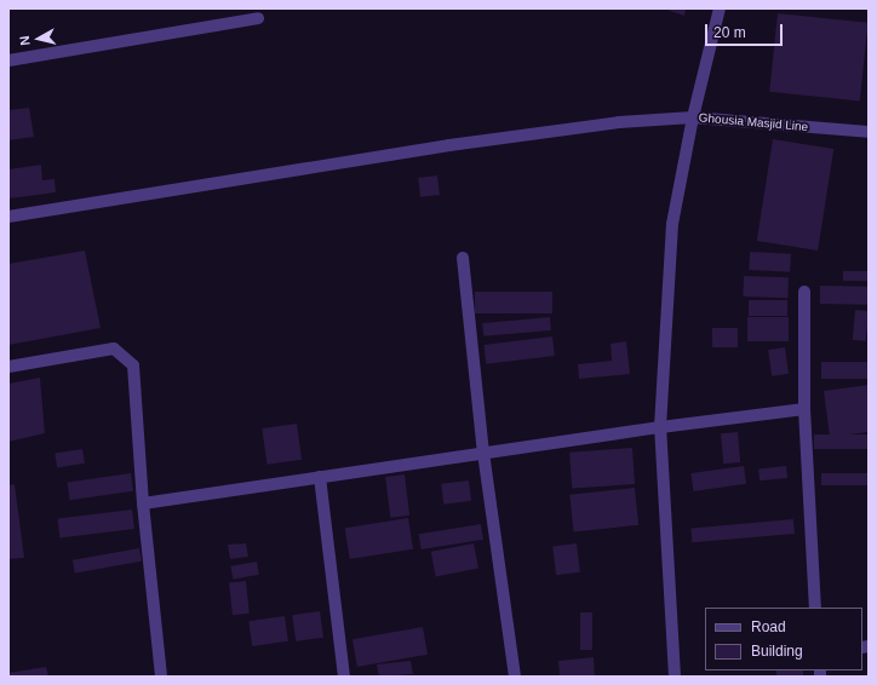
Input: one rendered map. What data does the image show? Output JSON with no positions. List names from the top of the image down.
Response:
{
  "streets": {
    "street": ["Ghousia Masjid Line"]
  },
  "legend": ["Road", "Building"],
  "scale_bar": "20 m",
  "north": "left"
}
